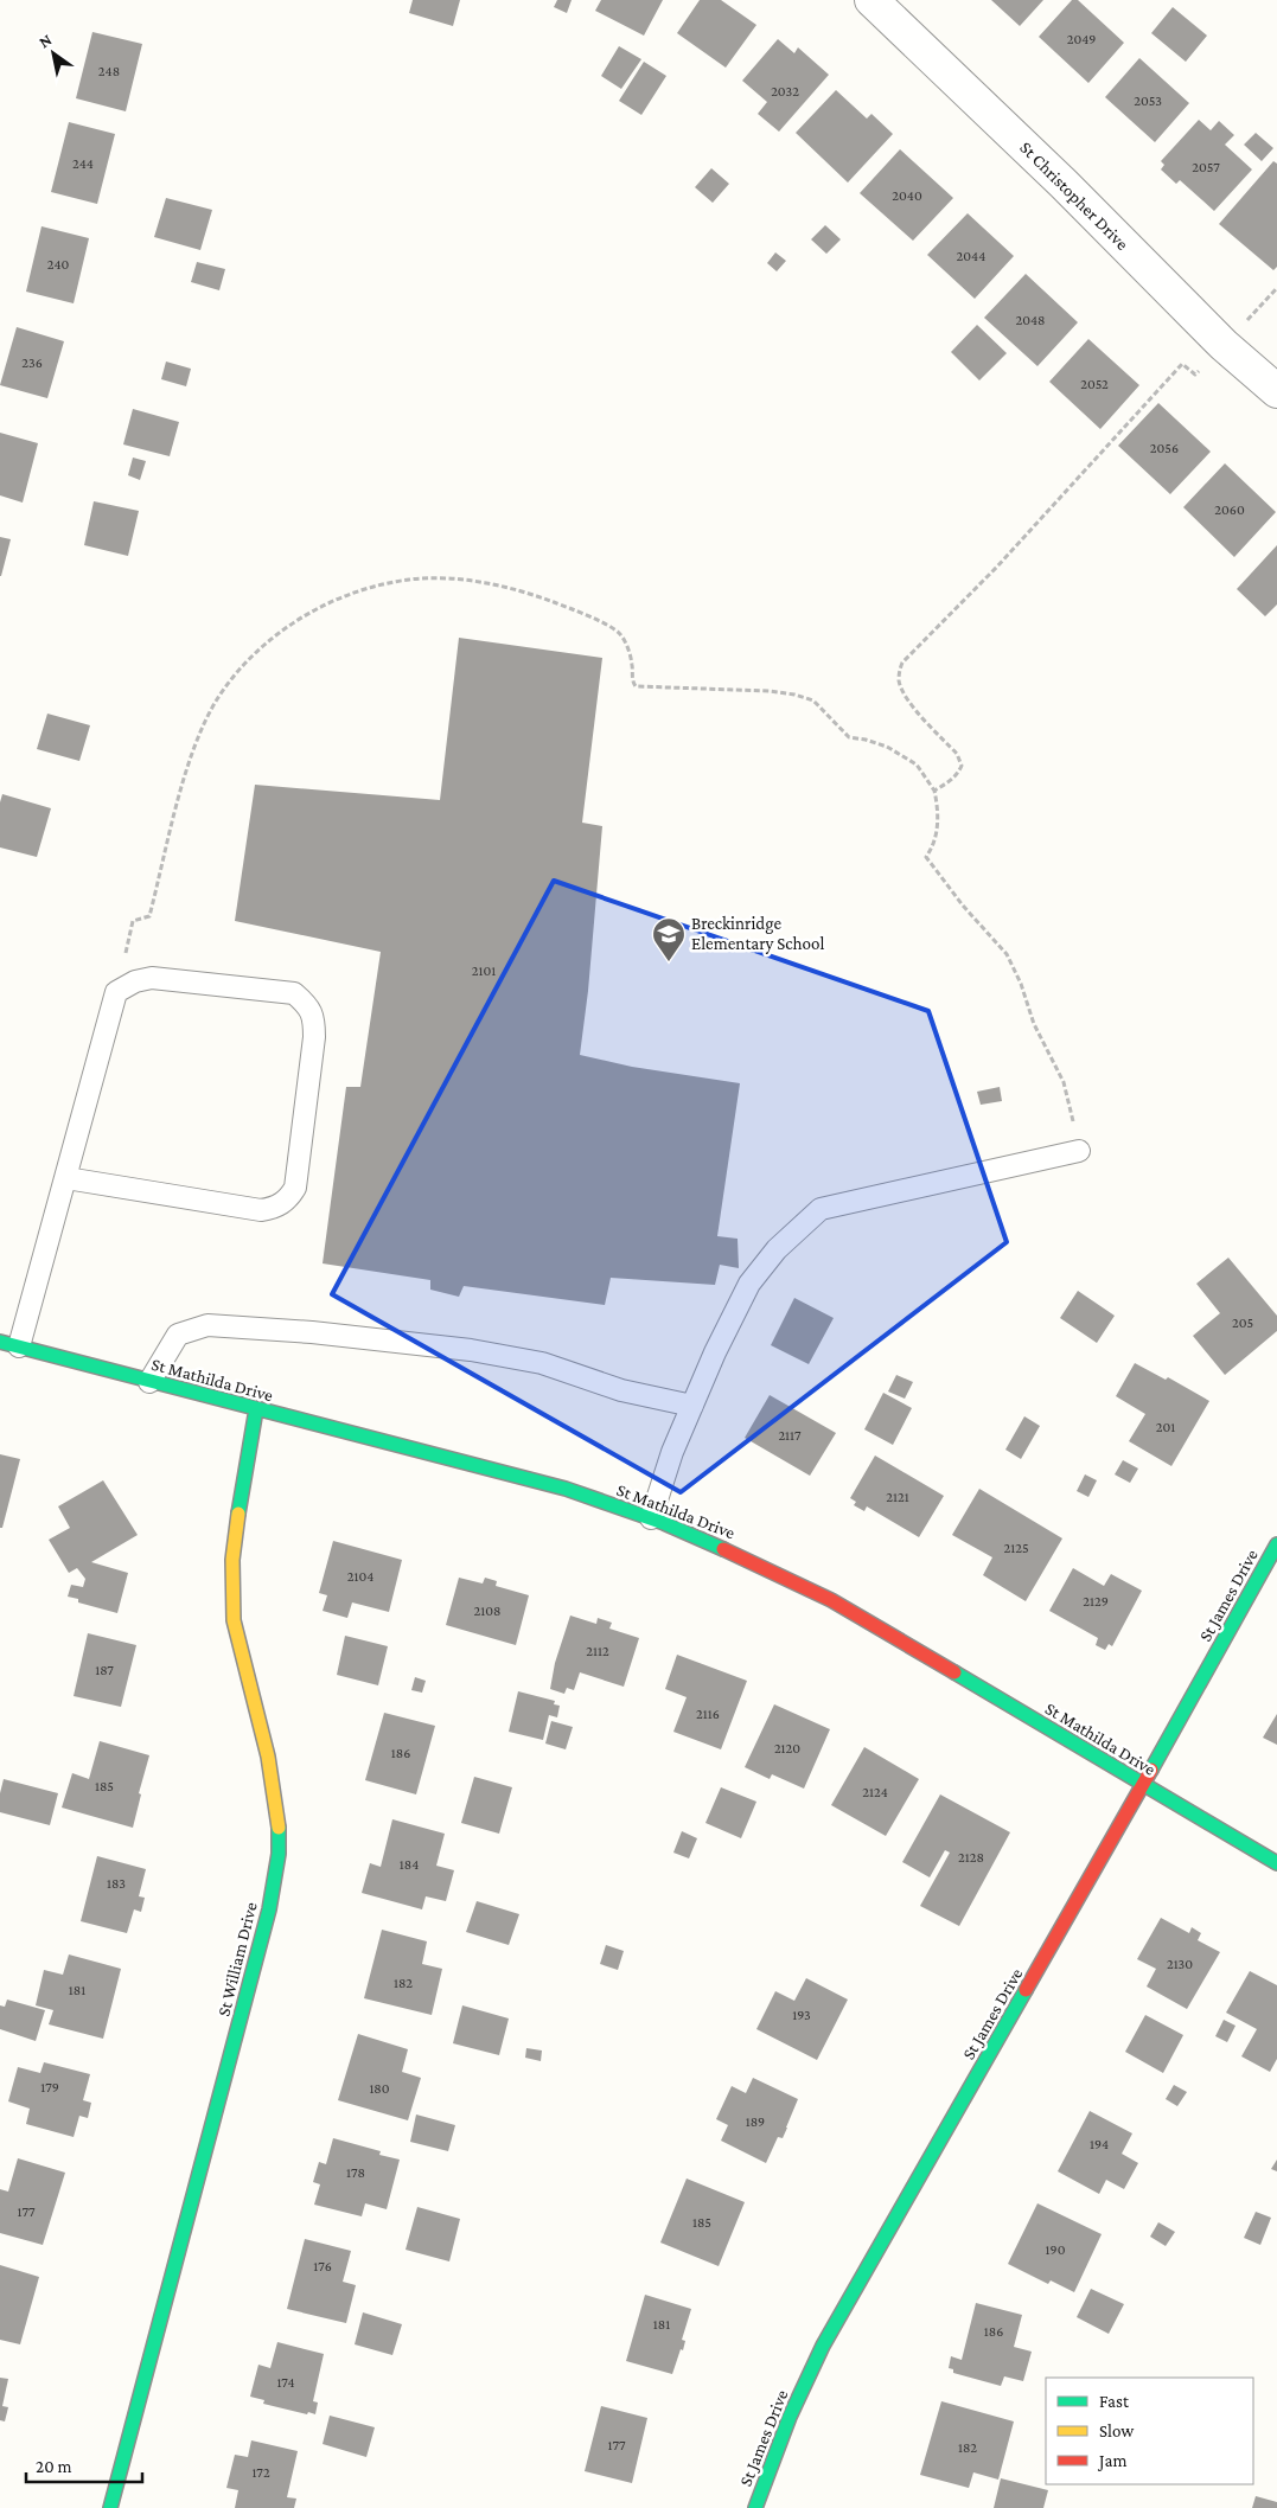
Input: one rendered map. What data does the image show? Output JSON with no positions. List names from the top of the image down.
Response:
{
  "streets": {
    "street": [
      "St Christopher Drive",
      "St Mathilda Drive",
      "St James Drive",
      "St William Drive"
    ]
  },
  "crossings": [
    ["St Mathilda Drive", "St James Drive"],
    ["St Mathilda Drive", "St William Drive"]
  ],
  "places": {
    "school or university": ["Breckinridge Elementary School"]
  },
  "house_numbers": [
    "2049",
    "248",
    "2032",
    "2053",
    "244",
    "2057",
    "2040",
    "2044",
    "240",
    "2048",
    "236",
    "2052",
    "2056",
    "2060",
    "2101",
    "205",
    "201",
    "2117",
    "2121",
    "2125",
    "2104",
    "2129",
    "2108",
    "2112",
    "187",
    "2116",
    "2120",
    "186",
    "185",
    "2124",
    "2128",
    "184",
    "183",
    "2130",
    "182",
    "181",
    "193",
    "179",
    "180",
    "189",
    "194",
    "178",
    "177",
    "185",
    "190",
    "176",
    "181",
    "186",
    "174",
    "177",
    "182",
    "172"
  ],
  "legend": ["Fast", "Slow", "Jam"],
  "scale_bar": "20 m",
  "north": "top left"
}
